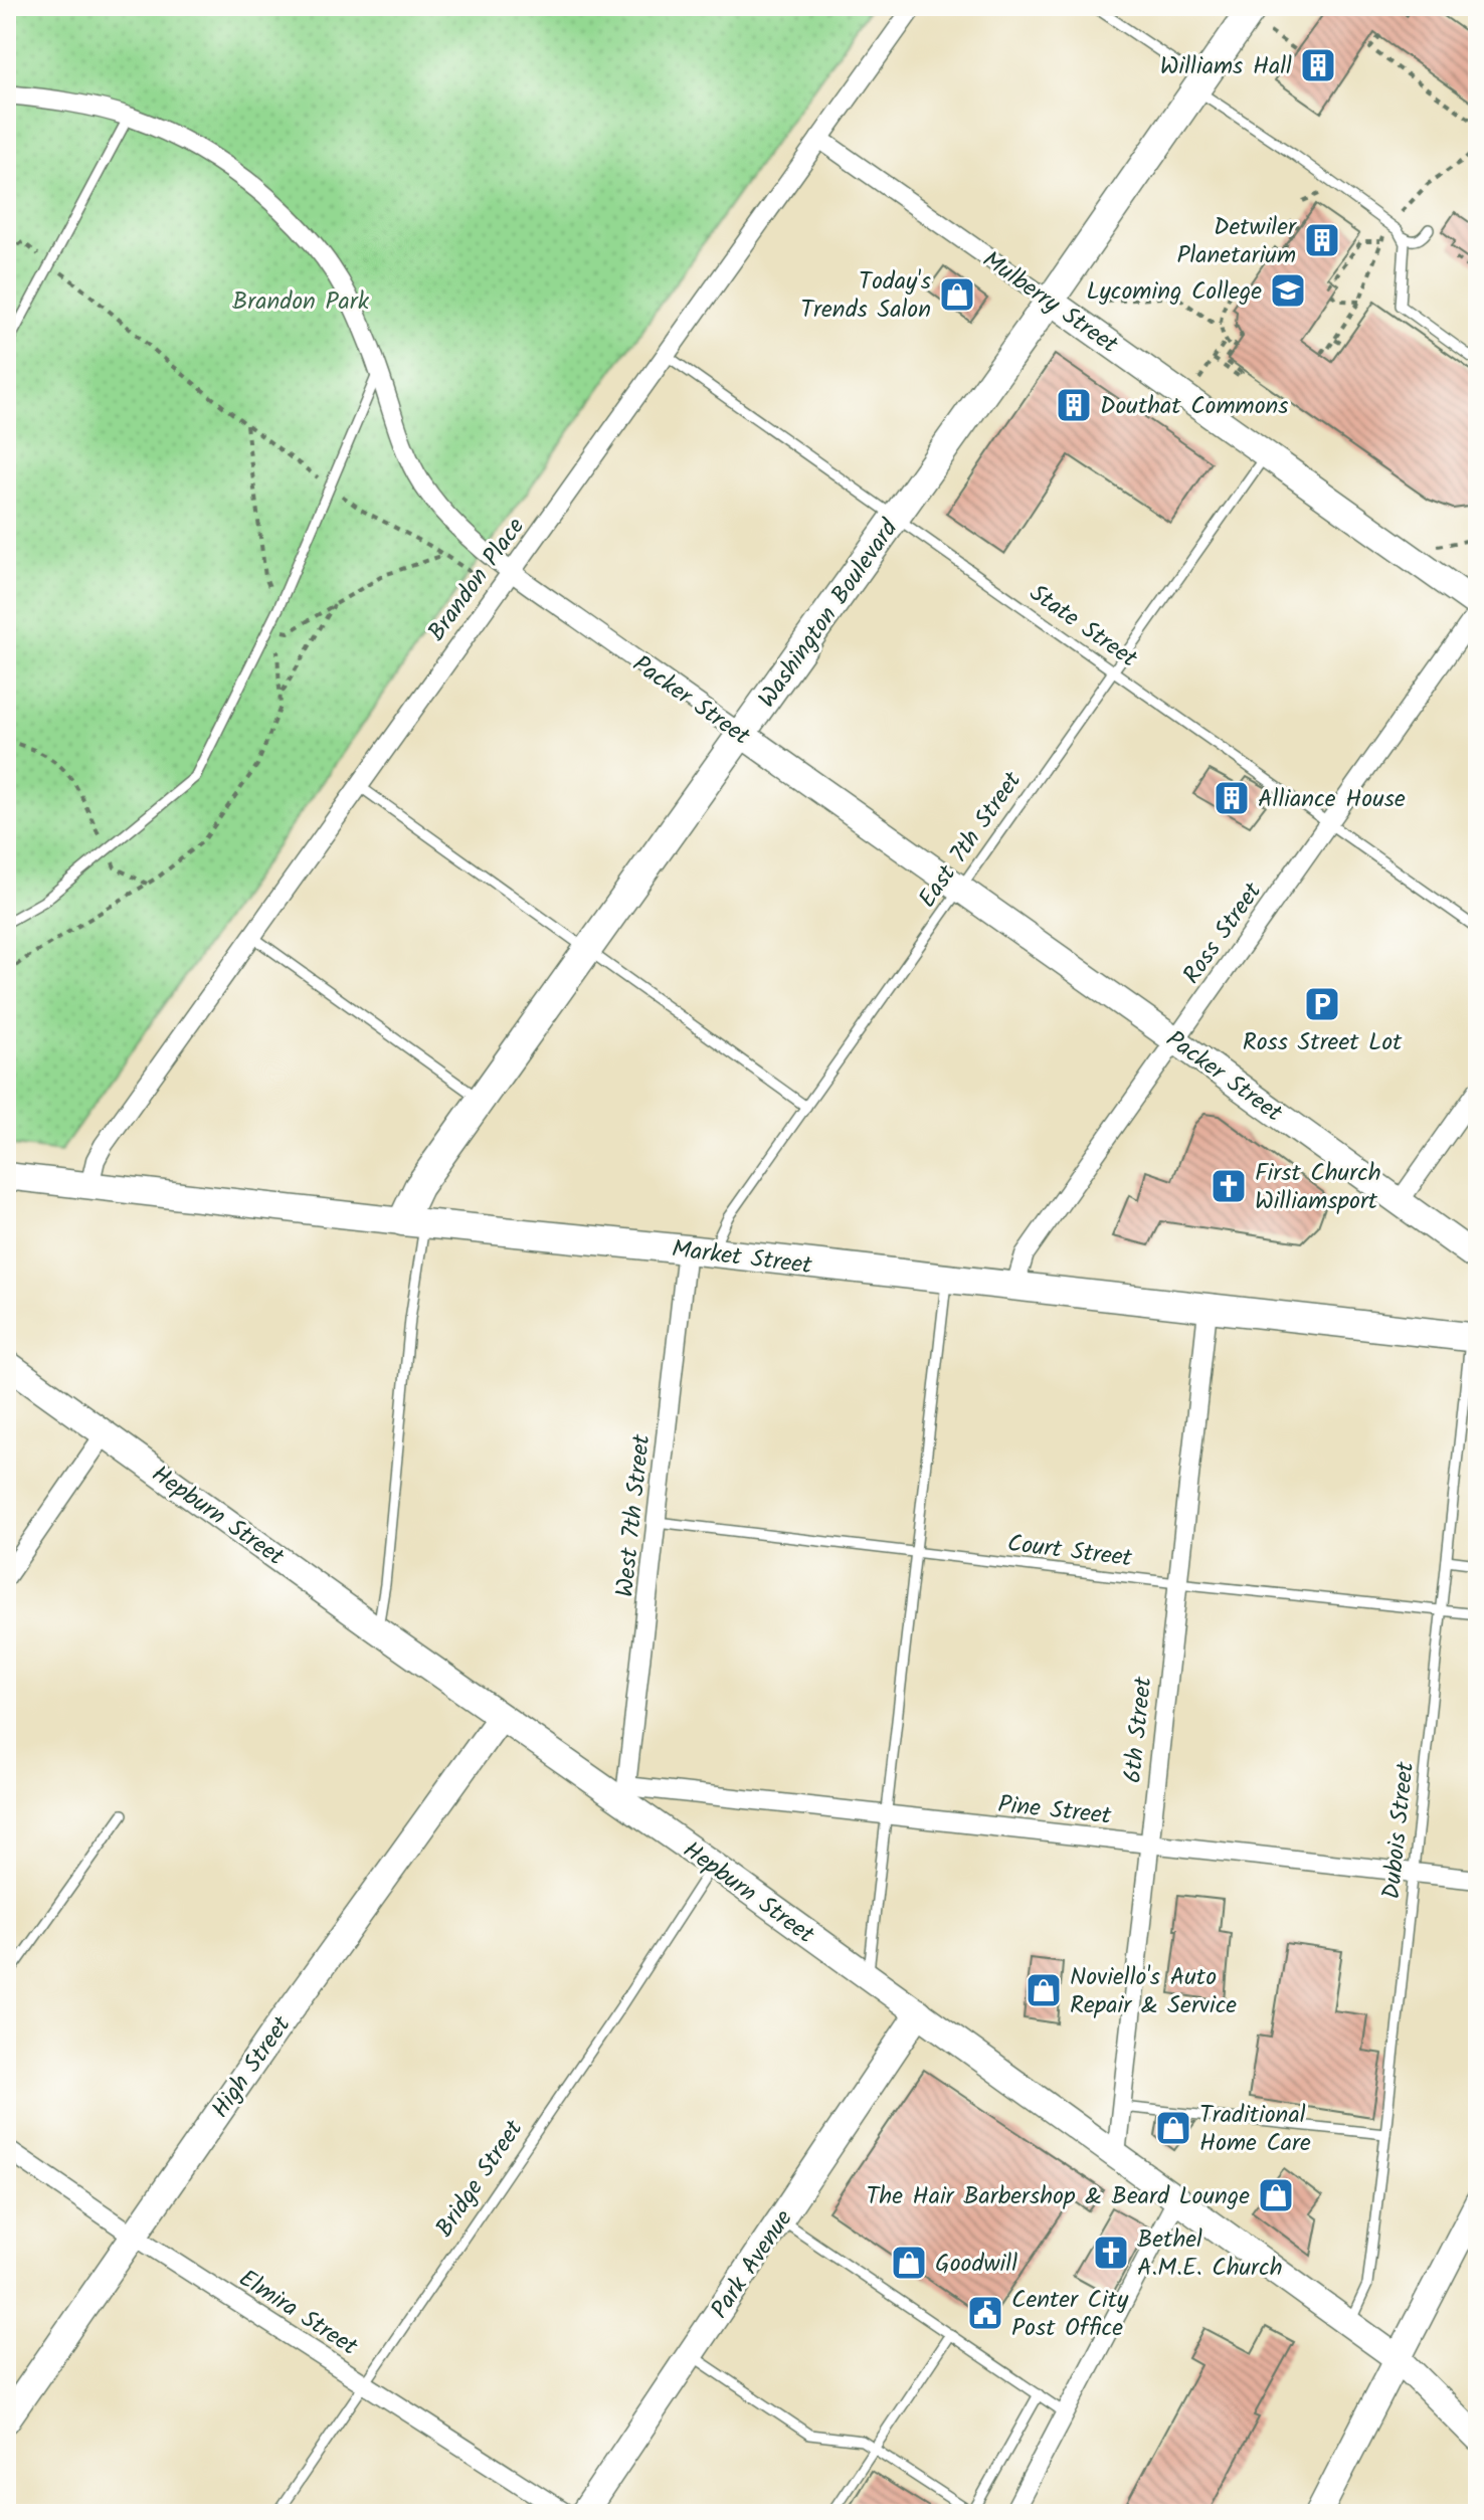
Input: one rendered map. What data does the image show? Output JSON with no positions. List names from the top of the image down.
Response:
{
  "streets": {
    "main road": [
      "Mulberry Street",
      "Washington Boulevard",
      "Packer Street",
      "Market Street",
      "Hepburn Street",
      "High Street",
      "Park Avenue"
    ],
    "street": [
      "Brandon Place",
      "Ross Street",
      "West 7th Street",
      "6th Street",
      "Pine Street",
      "Elmira Street"
    ],
    "lane": [
      "State Street",
      "East 7th Street",
      "Court Street",
      "Dubois Street",
      "Bridge Street"
    ]
  },
  "crossings": [
    ["Mulberry Street", "Brandon Place"],
    ["Mulberry Street", "Washington Boulevard"],
    ["Mulberry Street", "East 7th Street"],
    ["Brandon Place", "State Street"],
    ["Brandon Place", "Packer Street"],
    ["Brandon Place", "Market Street"],
    ["Washington Boulevard", "State Street"],
    ["Washington Boulevard", "Packer Street"],
    ["Washington Boulevard", "Market Street"],
    ["State Street", "East 7th Street"],
    ["State Street", "Ross Street"],
    ["Packer Street", "East 7th Street"],
    ["Packer Street", "Ross Street"],
    ["East 7th Street", "Market Street"],
    ["Ross Street", "Market Street"],
    ["Market Street", "West 7th Street"],
    ["Market Street", "6th Street"],
    ["Market Street", "Dubois Street"],
    ["Hepburn Street", "West 7th Street"],
    ["Hepburn Street", "6th Street"],
    ["Hepburn Street", "Pine Street"],
    ["Hepburn Street", "Dubois Street"],
    ["Hepburn Street", "High Street"],
    ["Hepburn Street", "Bridge Street"],
    ["Hepburn Street", "Park Avenue"],
    ["West 7th Street", "Court Street"],
    ["West 7th Street", "Pine Street"],
    ["Court Street", "6th Street"],
    ["Court Street", "Dubois Street"],
    ["6th Street", "Pine Street"],
    ["Pine Street", "Dubois Street"],
    ["High Street", "Elmira Street"],
    ["Bridge Street", "Elmira Street"]
  ],
  "parks": ["Brandon Park"],
  "places": {
    "building": [
      "Williams Hall",
      "Detwiler Planetarium",
      "Douthat Commons",
      "Alliance House"
    ],
    "school or university": ["Lycoming College"],
    "shop": [
      "Today's Trends Salon",
      "Noviello's Auto Repair & Service",
      "Traditional Home Care",
      "The Hair Barbershop & Beard Lounge",
      "Goodwill"
    ],
    "parking": ["Ross Street Lot"],
    "church": ["First Church Williamsport", "Bethel A.M.E. Church"],
    "public building": ["Center City Post Office"]
  }
}
